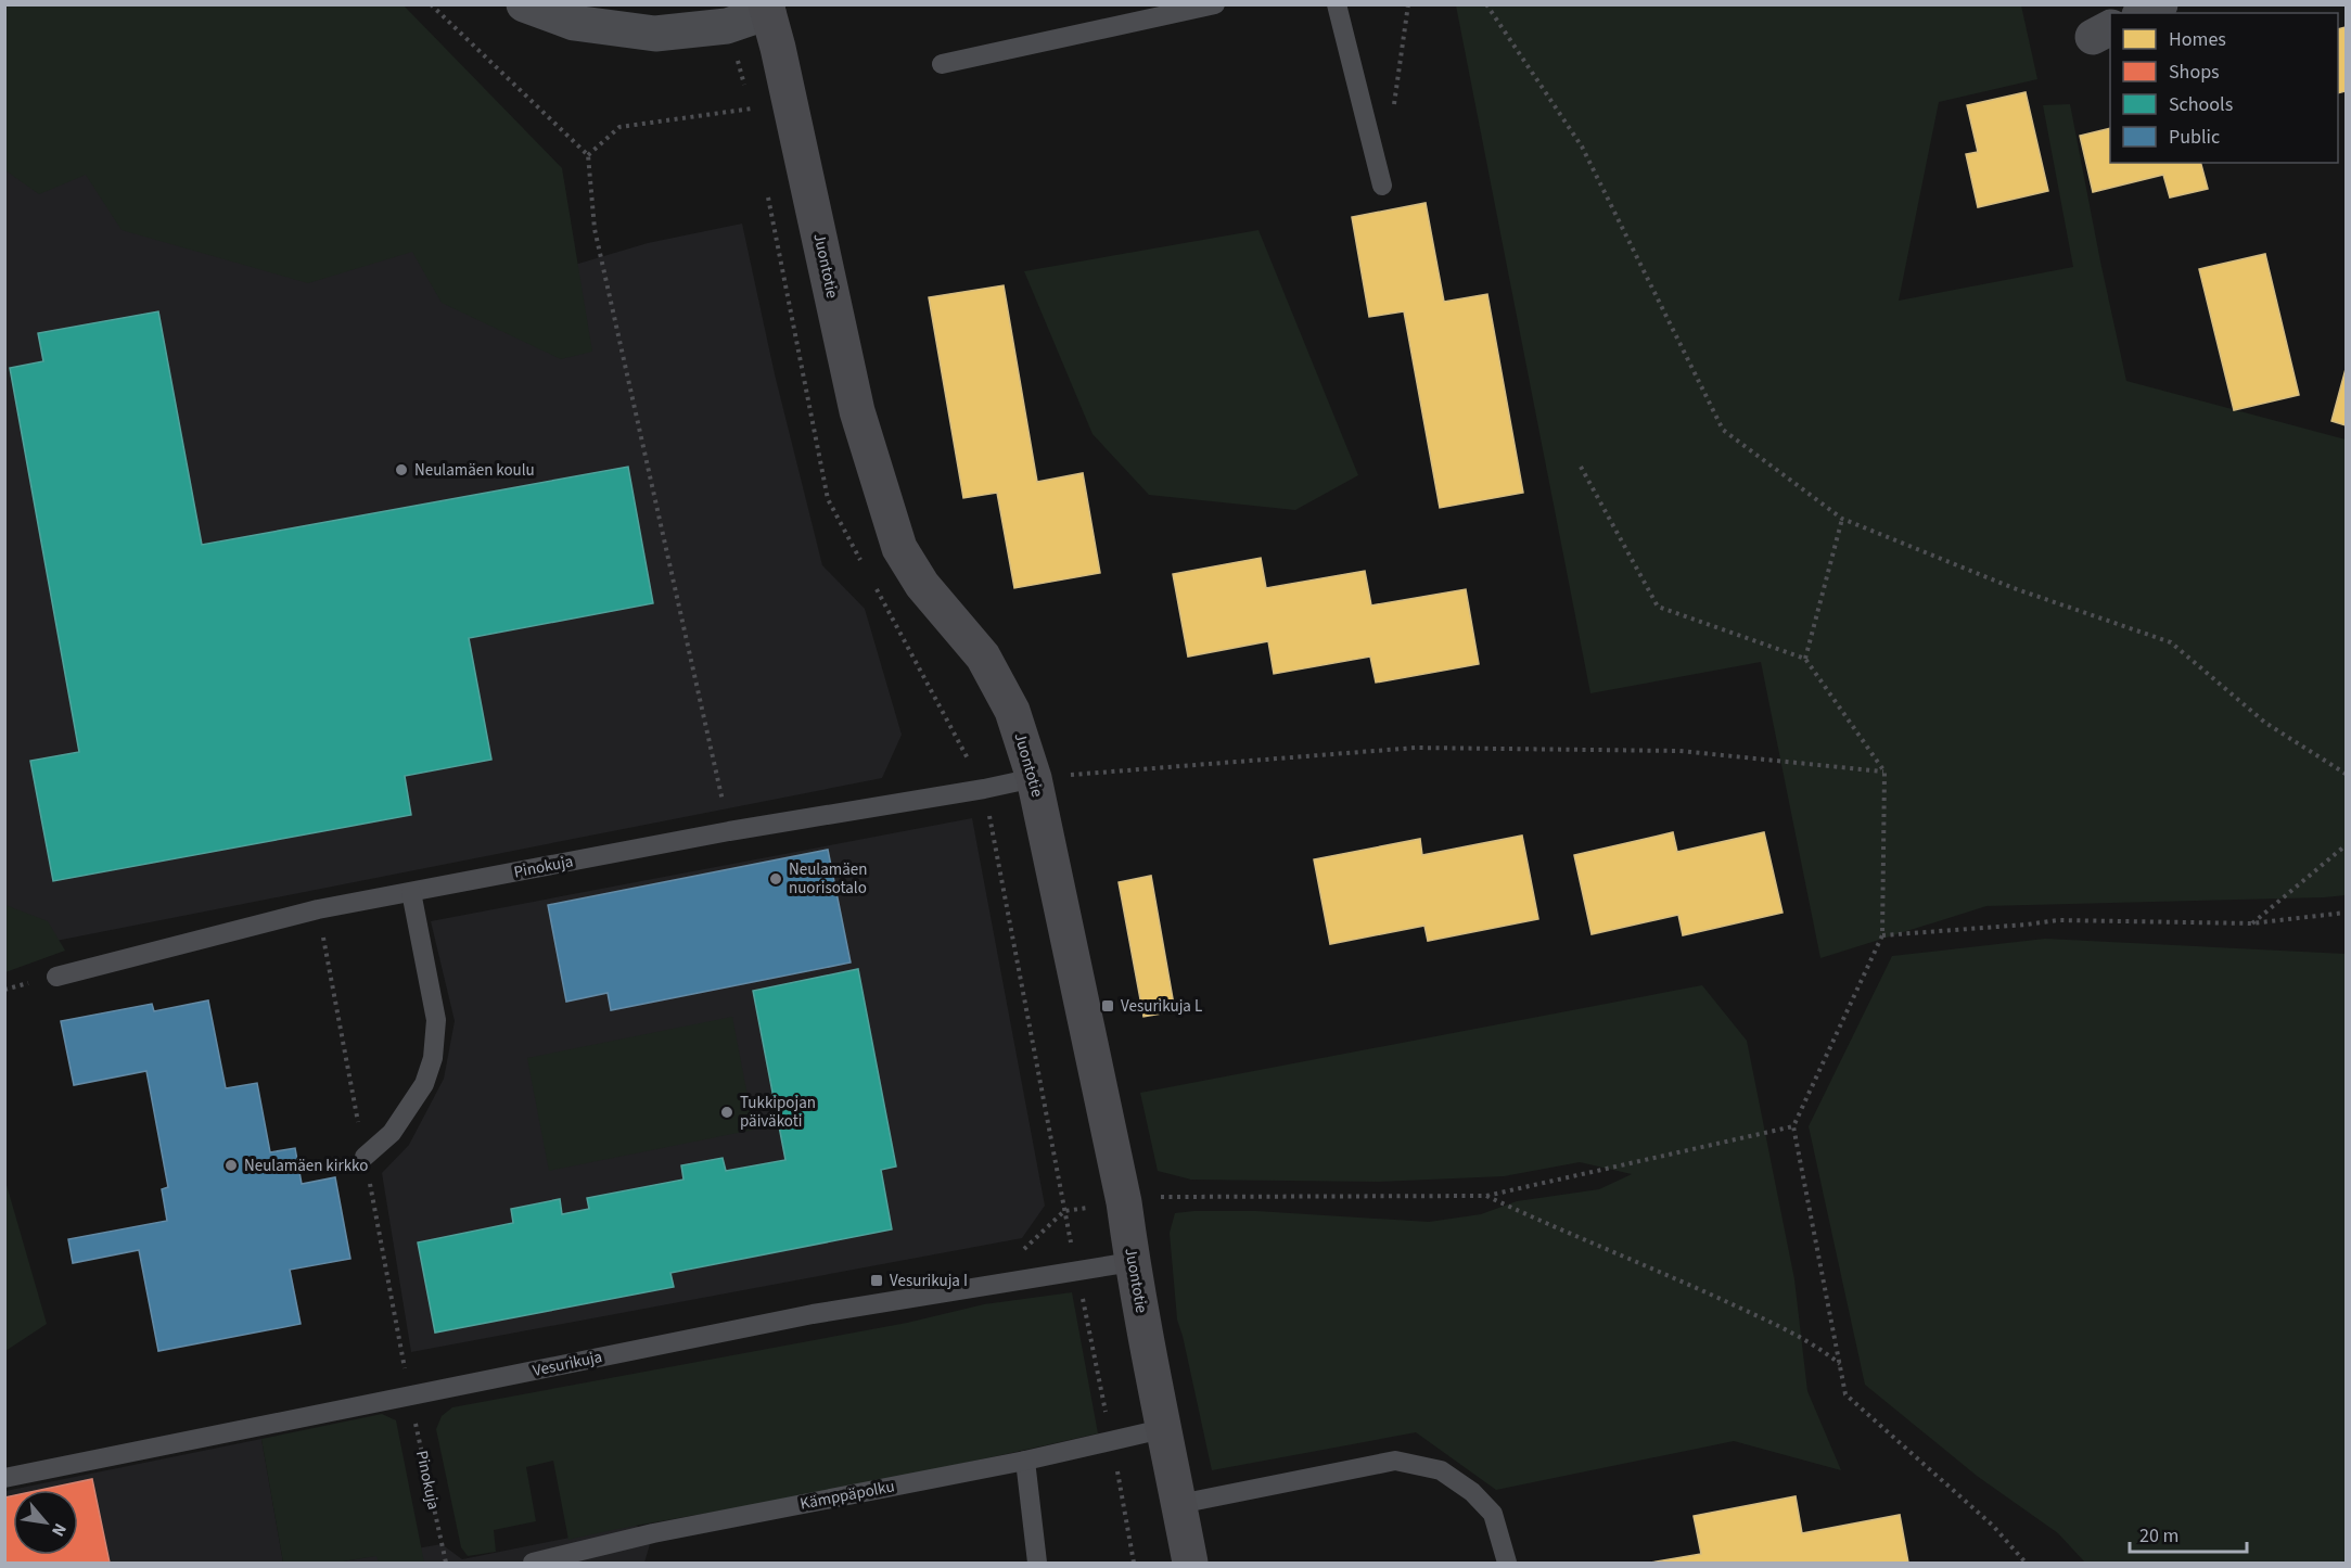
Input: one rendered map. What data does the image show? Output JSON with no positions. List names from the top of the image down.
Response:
{
  "streets": {
    "street": ["Juontotie"],
    "lane": ["Pinokuja", "Vesurikuja", "Kämppäpolku"]
  },
  "crossings": [
    ["Juontotie", "Pinokuja"],
    ["Juontotie", "Vesurikuja"],
    ["Juontotie", "Kämppäpolku"],
    ["Pinokuja", "Vesurikuja"]
  ],
  "places": {
    "other": [
      "Neulamäen koulu",
      "Neulamäen nuorisotalo",
      "Tukkipojan päiväkoti",
      "Neulamäen kirkko"
    ],
    "transit": ["Vesurikuja L", "Vesurikuja I"]
  },
  "legend": [
    "Homes",
    "Shops",
    "Schools",
    "Public"
  ],
  "scale_bar": "20 m",
  "north": "bottom right"
}
